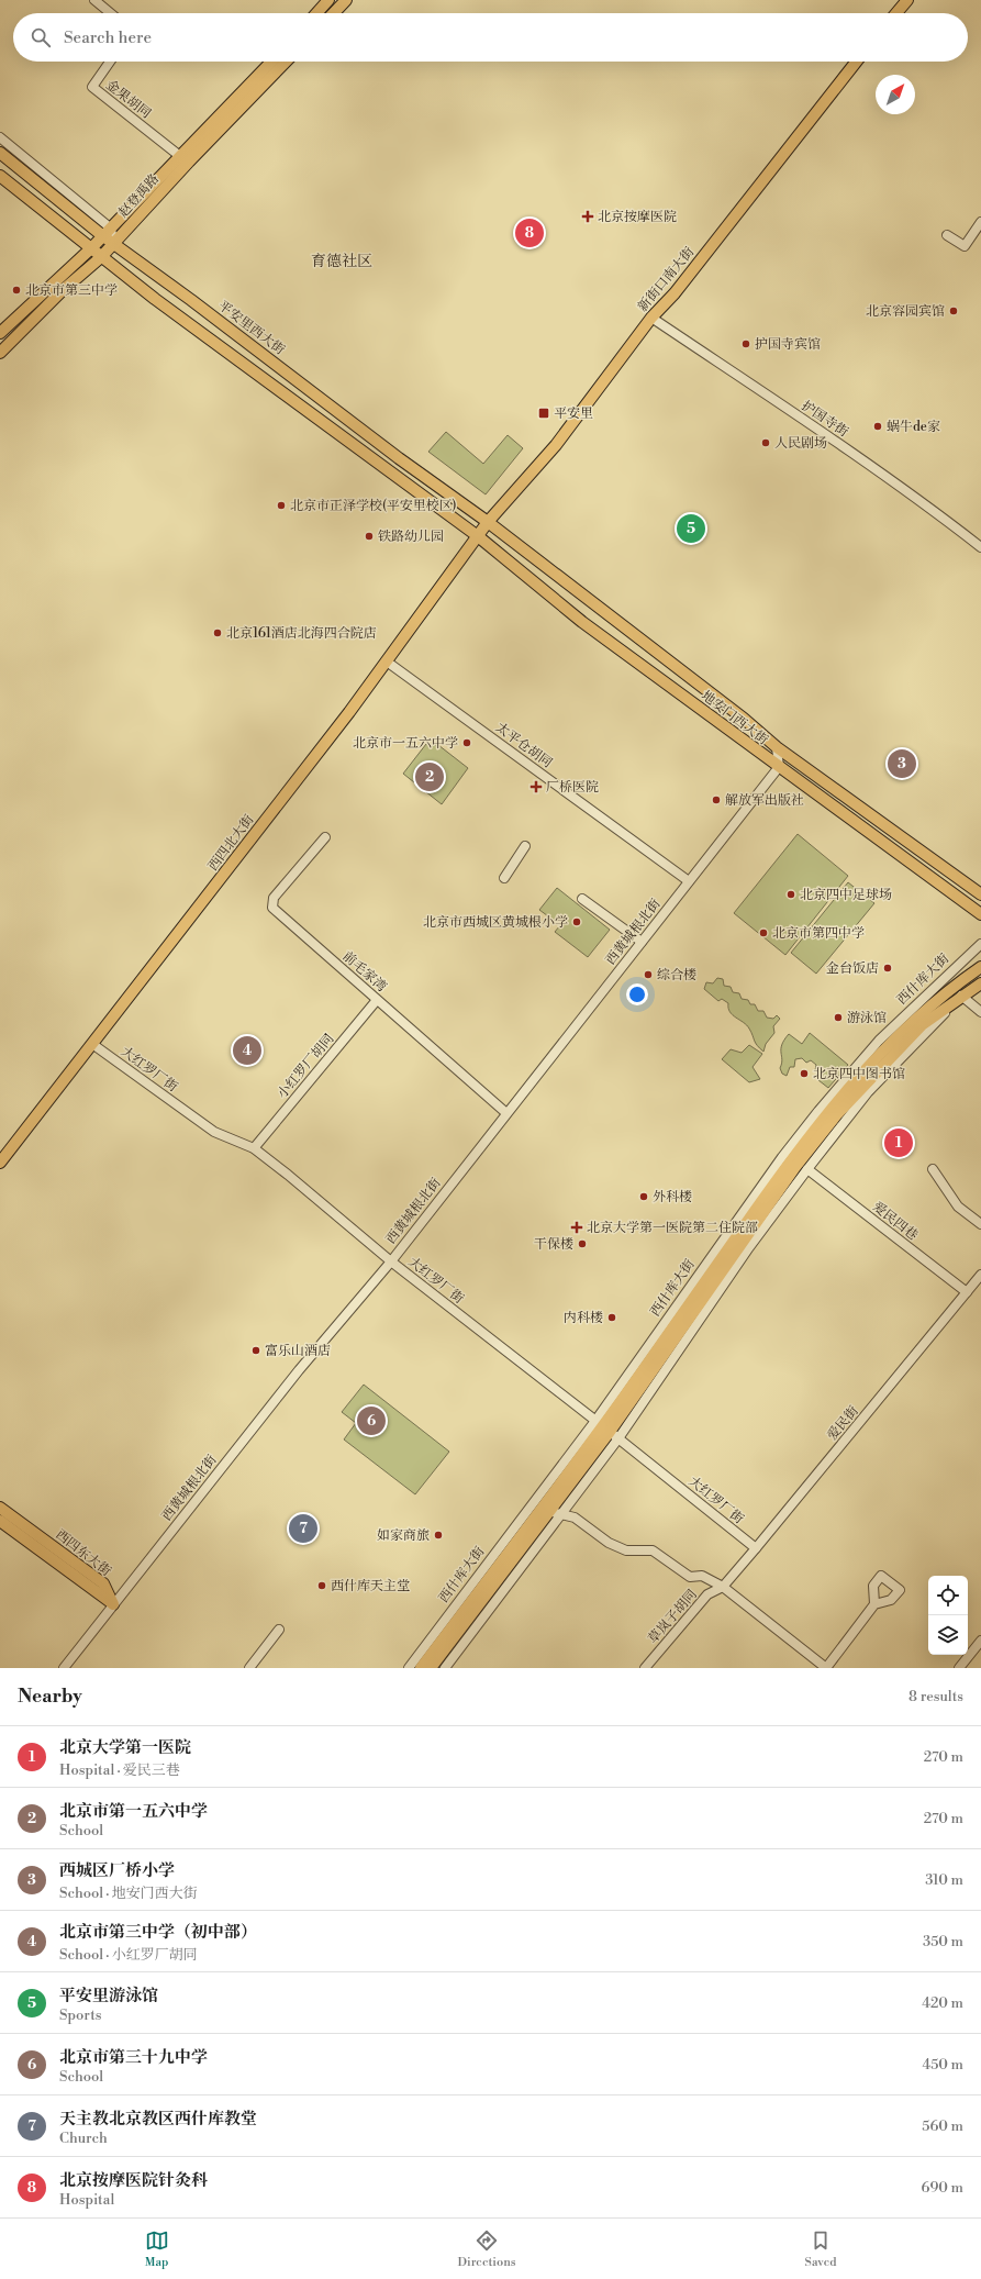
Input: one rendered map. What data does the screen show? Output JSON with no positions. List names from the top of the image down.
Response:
{
  "streets": {
    "main road": [
      "赵登禹路",
      "新街口南大街",
      "平安里西大街",
      "地安门西大街",
      "西四北大街",
      "西什库大街",
      "西四东大街"
    ],
    "street": [
      "金果胡同",
      "护国寺街",
      "太平仓胡同",
      "西黄城根北街",
      "前毛家湾",
      "小红罗厂胡同",
      "大红罗厂街",
      "爱民四巷",
      "爱民街",
      "草岚子胡同"
    ]
  },
  "crossings": [
    ["金果胡同", "赵登禹路"],
    ["赵登禹路", "平安里西大街"],
    ["新街口南大街", "平安里西大街"],
    ["新街口南大街", "护国寺街"],
    ["新街口南大街", "地安门西大街"],
    ["新街口南大街", "西四北大街"],
    ["平安里西大街", "地安门西大街"],
    ["地安门西大街", "西四北大街"],
    ["地安门西大街", "西黄城根北街"],
    ["太平仓胡同", "西四北大街"],
    ["太平仓胡同", "西黄城根北街"],
    ["西四北大街", "大红罗厂街"],
    ["西黄城根北街", "前毛家湾"],
    ["西黄城根北街", "大红罗厂街"],
    ["西黄城根北街", "西四东大街"],
    ["前毛家湾", "小红罗厂胡同"],
    ["西什库大街", "大红罗厂街"],
    ["西什库大街", "爱民四巷"],
    ["小红罗厂胡同", "大红罗厂街"],
    ["大红罗厂街", "爱民街"],
    ["爱民四巷", "爱民街"],
    ["爱民街", "草岚子胡同"]
  ],
  "districts": ["育德社区"],
  "places": {
    "health": ["北京按摩医院", "厂桥医院", "北京大学第一医院第二住院部"],
    "other": [
      "北京市第三中学",
      "北京容园宾馆",
      "护国寺宾馆",
      "蜗牛de家",
      "人民剧场",
      "北京市正泽学校(平安里校区)",
      "铁路幼儿园",
      "北京161酒店北海四合院店",
      "北京市一五六中学",
      "解放军出版社",
      "北京四中足球场",
      "北京市西城区黄城根小学",
      "北京市第四中学",
      "金台饭店",
      "综合楼",
      "游泳馆",
      "北京四中图书馆",
      "外科楼",
      "干保楼",
      "内科楼",
      "富乐山酒店",
      "如家商旅",
      "西什库天主堂"
    ],
    "transit": ["平安里"]
  },
  "north": "top right",
  "page": {
    "search": "Search here",
    "pins": [
      "8",
      "5",
      "3",
      "2",
      "4",
      "1",
      "6",
      "7"
    ],
    "heading": ["Nearby", "8 results"],
    "list": [
      {
        "mark": "1",
        "name": "北京大学第一医院",
        "note": "Hospital · 爱民三巷",
        "value": "270 m"
      },
      {
        "mark": "2",
        "name": "北京市第一五六中学",
        "note": "School",
        "value": "270 m"
      },
      {
        "mark": "3",
        "name": "西城区厂桥小学",
        "note": "School · 地安门西大街",
        "value": "310 m"
      },
      {
        "mark": "4",
        "name": "北京市第三中学（初中部）",
        "note": "School · 小红罗厂胡同",
        "value": "350 m"
      },
      {
        "mark": "5",
        "name": "平安里游泳馆",
        "note": "Sports",
        "value": "420 m"
      },
      {
        "mark": "6",
        "name": "北京市第三十九中学",
        "note": "School",
        "value": "450 m"
      },
      {
        "mark": "7",
        "name": "天主教北京教区西什库教堂",
        "note": "Church",
        "value": "560 m"
      },
      {
        "mark": "8",
        "name": "北京按摩医院针灸科",
        "note": "Hospital",
        "value": "690 m"
      }
    ],
    "nav": ["Map", "Directions", "Saved"]
  }
}
